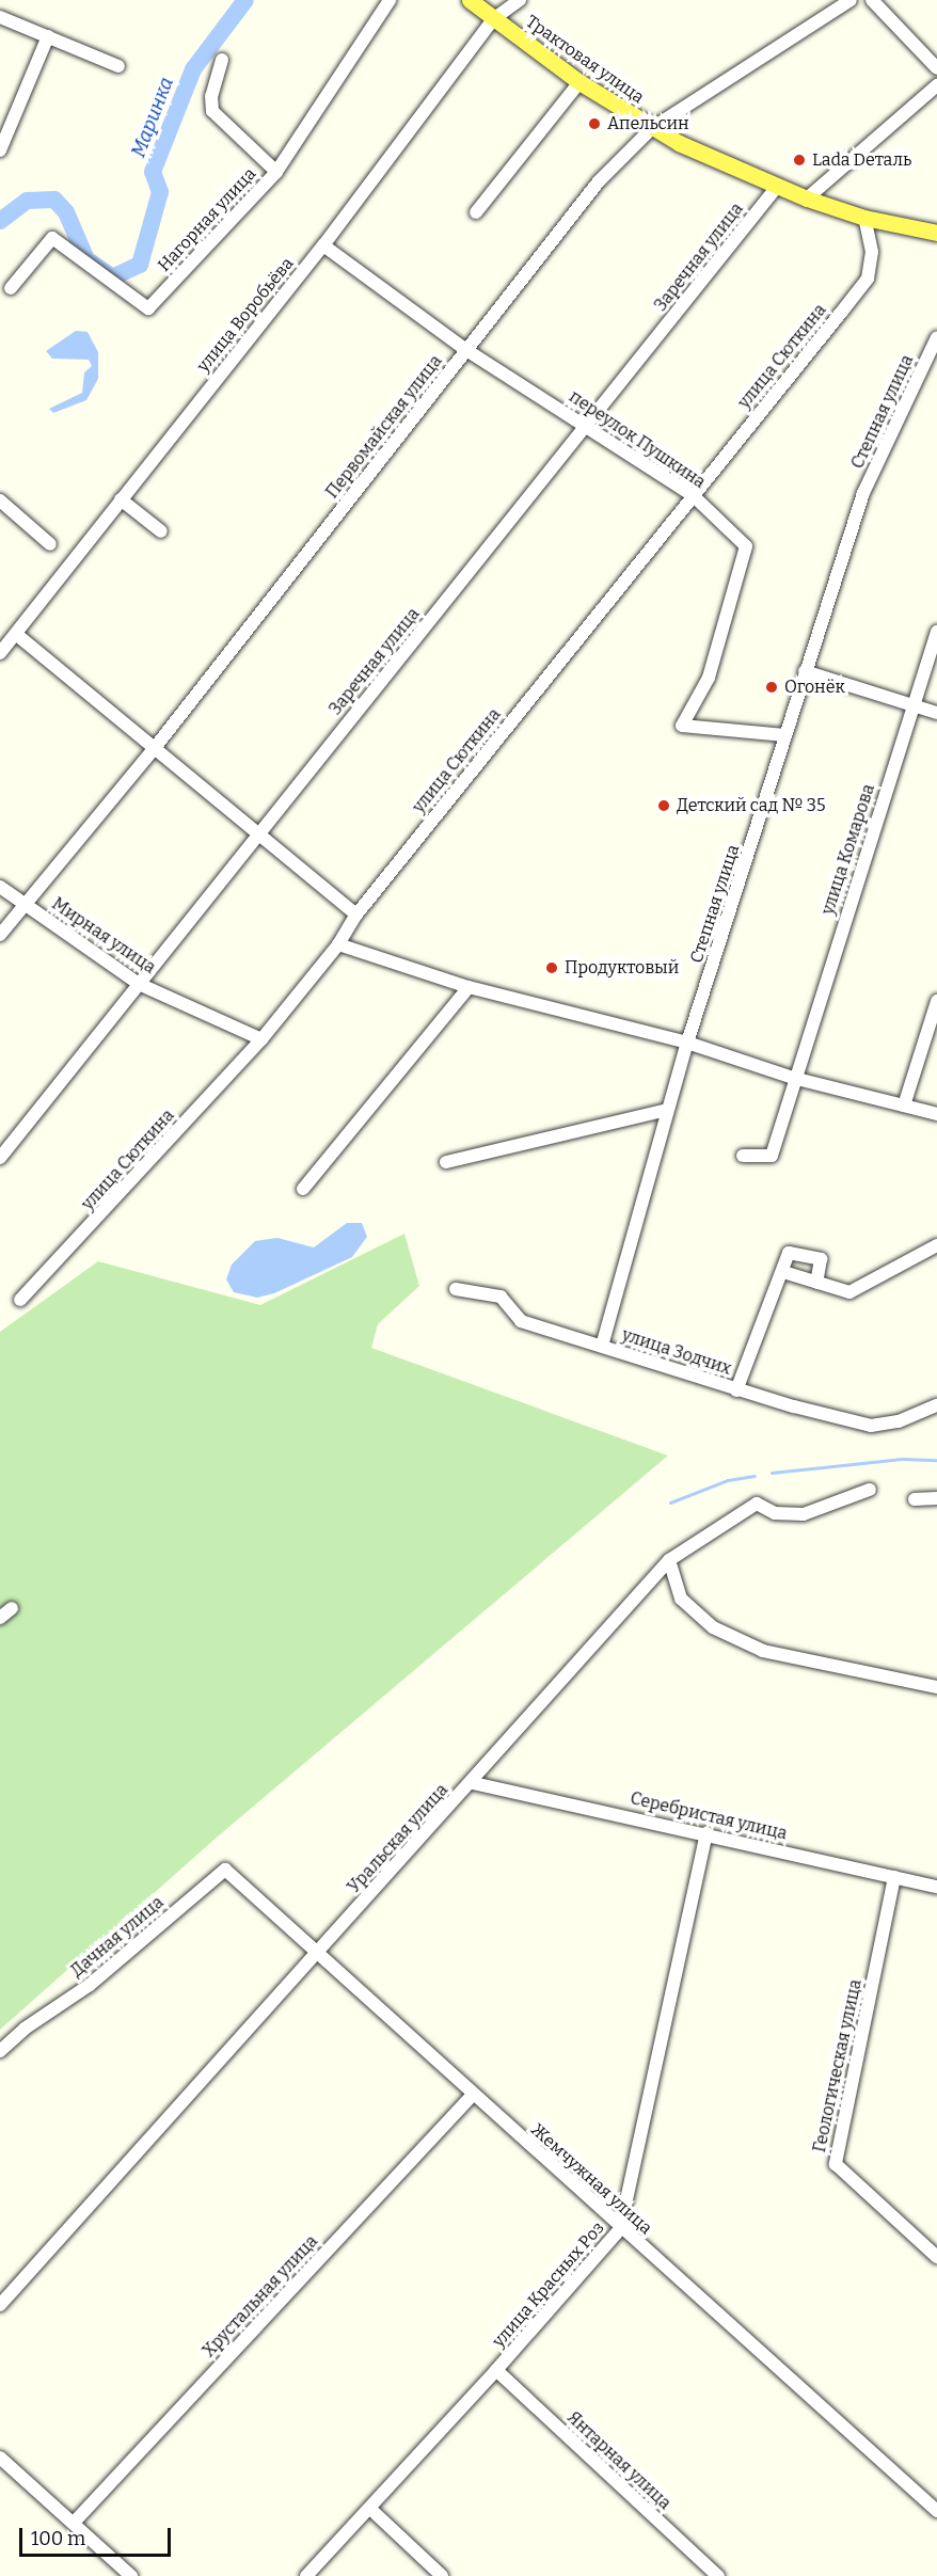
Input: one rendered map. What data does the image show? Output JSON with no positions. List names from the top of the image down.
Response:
{
  "streets": {
    "main road": ["Трактовая улица"],
    "street": [
      "Нагорная улица",
      "Заречная улица",
      "улица Воробьёва",
      "улица Сюткина",
      "Степная улица",
      "Первомайская улица",
      "переулок Пушкина",
      "улица Комарова",
      "Мирная улица",
      "улица Зодчих",
      "Серебристая улица",
      "Уральская улица",
      "Дачная улица",
      "Геологическая улица",
      "Жемчужная улица",
      "улица Красных Роз",
      "Хрустальная улица",
      "Янтарная улица"
    ]
  },
  "crossings": [
    ["Трактовая улица", "Заречная улица"],
    ["Трактовая улица", "улица Воробьёва"],
    ["Трактовая улица", "улица Сюткина"],
    ["Трактовая улица", "Первомайская улица"],
    ["Заречная улица", "переулок Пушкина"],
    ["Заречная улица", "Мирная улица"],
    ["улица Воробьёва", "переулок Пушкина"],
    ["улица Сюткина", "переулок Пушкина"],
    ["улица Сюткина", "Мирная улица"],
    ["Степная улица", "переулок Пушкина"],
    ["Степная улица", "улица Зодчих"],
    ["Первомайская улица", "переулок Пушкина"],
    ["Первомайская улица", "Мирная улица"],
    ["Серебристая улица", "Уральская улица"],
    ["Серебристая улица", "Геологическая улица"],
    ["Серебристая улица", "улица Красных Роз"],
    ["Уральская улица", "Жемчужная улица"],
    ["Дачная улица", "Жемчужная улица"],
    ["Жемчужная улица", "улица Красных Роз"],
    ["Жемчужная улица", "Хрустальная улица"],
    ["улица Красных Роз", "Янтарная улица"]
  ],
  "water": ["Маринка"],
  "places": [
    "Апельсин",
    "Lada Dеталь",
    "Огонёк",
    "Детский сад № 35",
    "Продуктовый"
  ],
  "scale_bar": "100 m"
}
